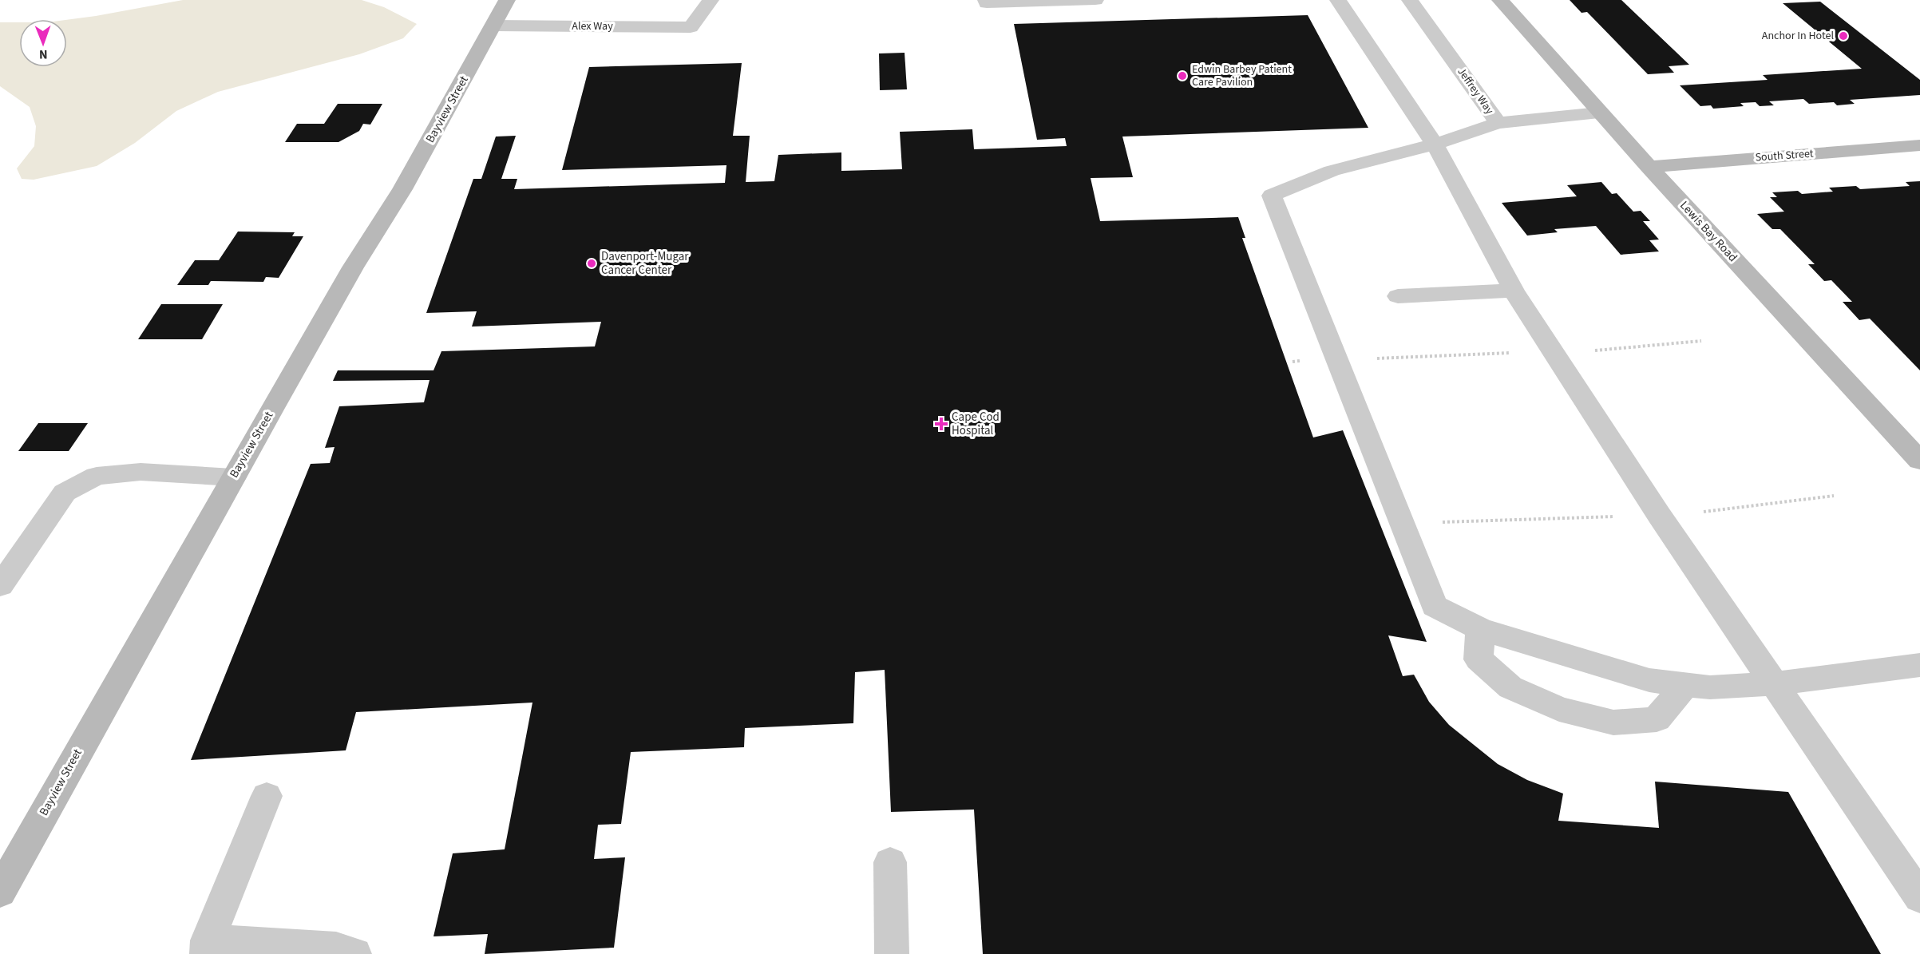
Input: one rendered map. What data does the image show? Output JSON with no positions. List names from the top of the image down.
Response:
{
  "streets": {
    "street": ["Bayview Street", "South Street", "Lewis Bay Road"],
    "lane": ["Alex Way", "Jeffrey Way"]
  },
  "crossings": [
    ["Alex Way", "Bayview Street"],
    ["Jeffrey Way", "Lewis Bay Road"],
    ["South Street", "Lewis Bay Road"]
  ],
  "places": {
    "other": ["Anchor In Hotel", "Edwin Barbey Patient Care Pavilion", "Davenport-Mugar Cancer Center"],
    "health": ["Cape Cod Hospital"]
  },
  "north": "bottom"
}
